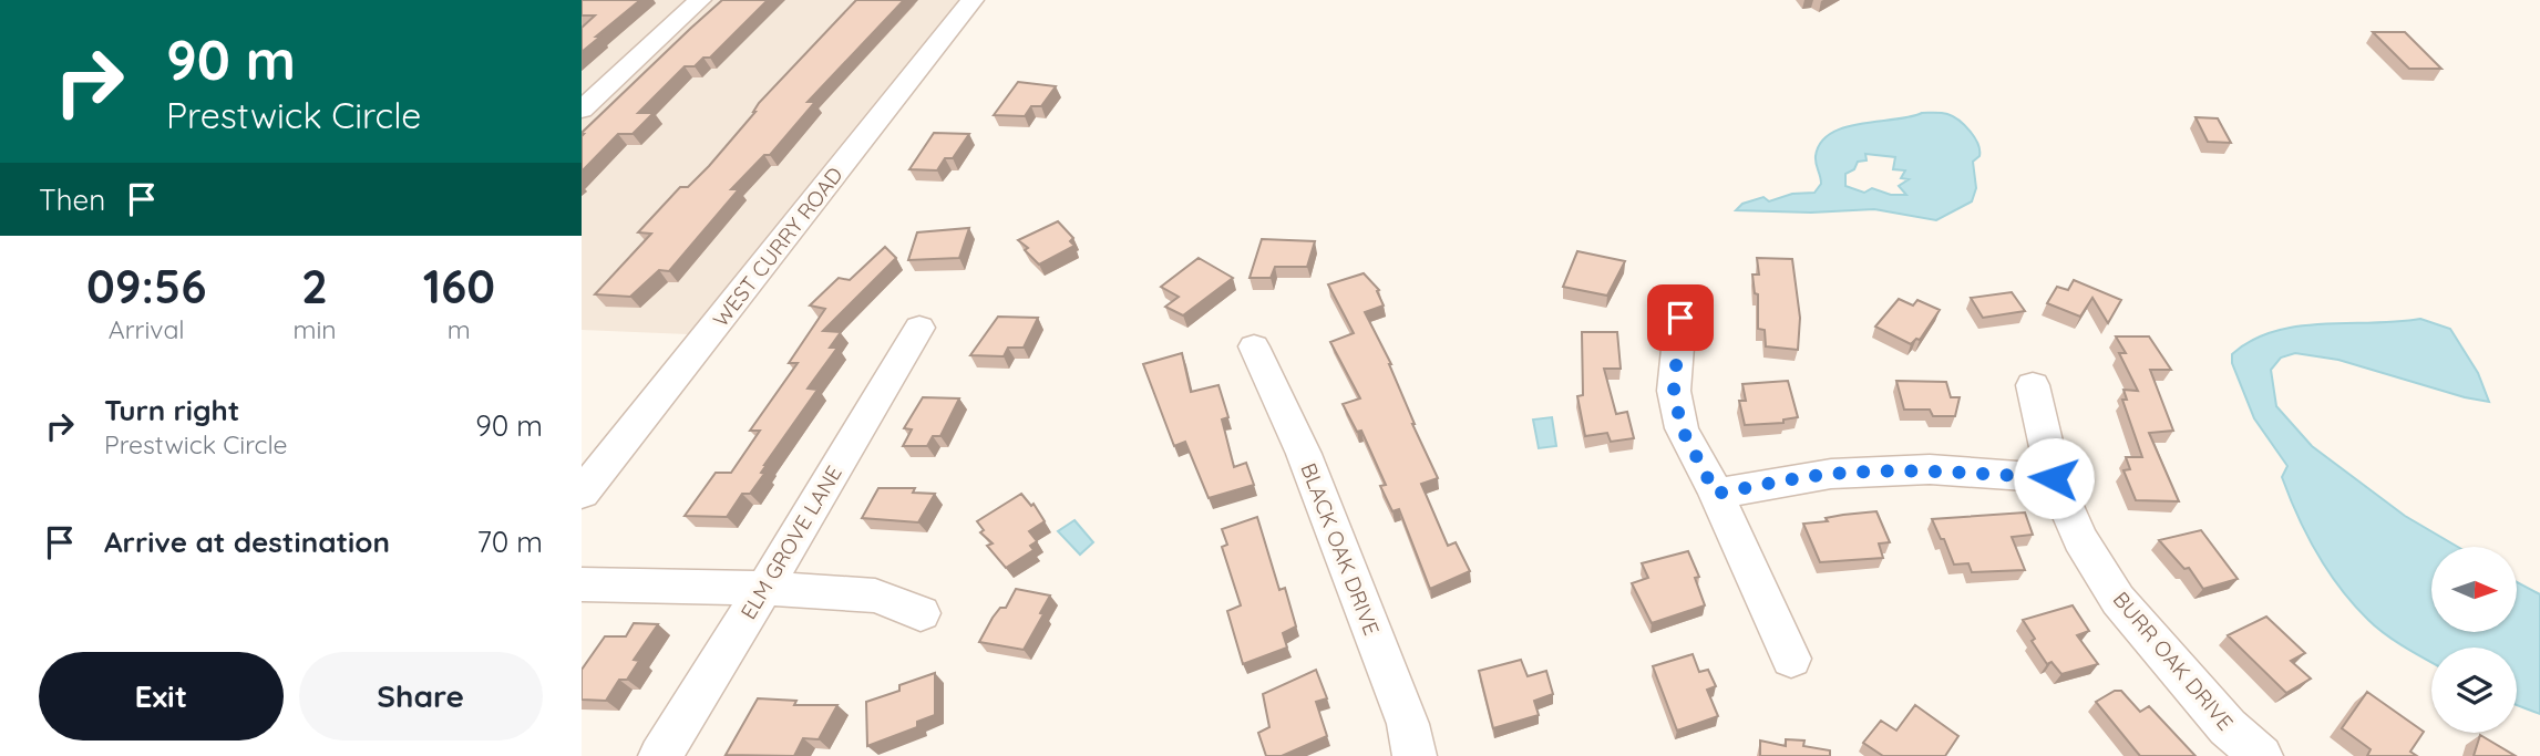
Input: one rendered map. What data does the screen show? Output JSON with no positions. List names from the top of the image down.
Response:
{
  "streets": {
    "street": [
      "WEST CURRY ROAD",
      "ELM GROVE LANE",
      "BLACK OAK DRIVE",
      "BURR OAK DRIVE"
    ]
  },
  "north": "right",
  "page": {
    "turn": ["90 m", "Prestwick Circle"],
    "then": "Then",
    "eta": [
      "09:56",
      "Arrival",
      "2",
      "min",
      "160",
      "m"
    ],
    "list": [
      {
        "name": "Turn right",
        "note": "Prestwick Circle",
        "value": "90 m"
      },
      {
        "name": "Arrive at destination",
        "value": "70 m"
      }
    ],
    "buttons": ["Exit", "Share"]
  }
}
